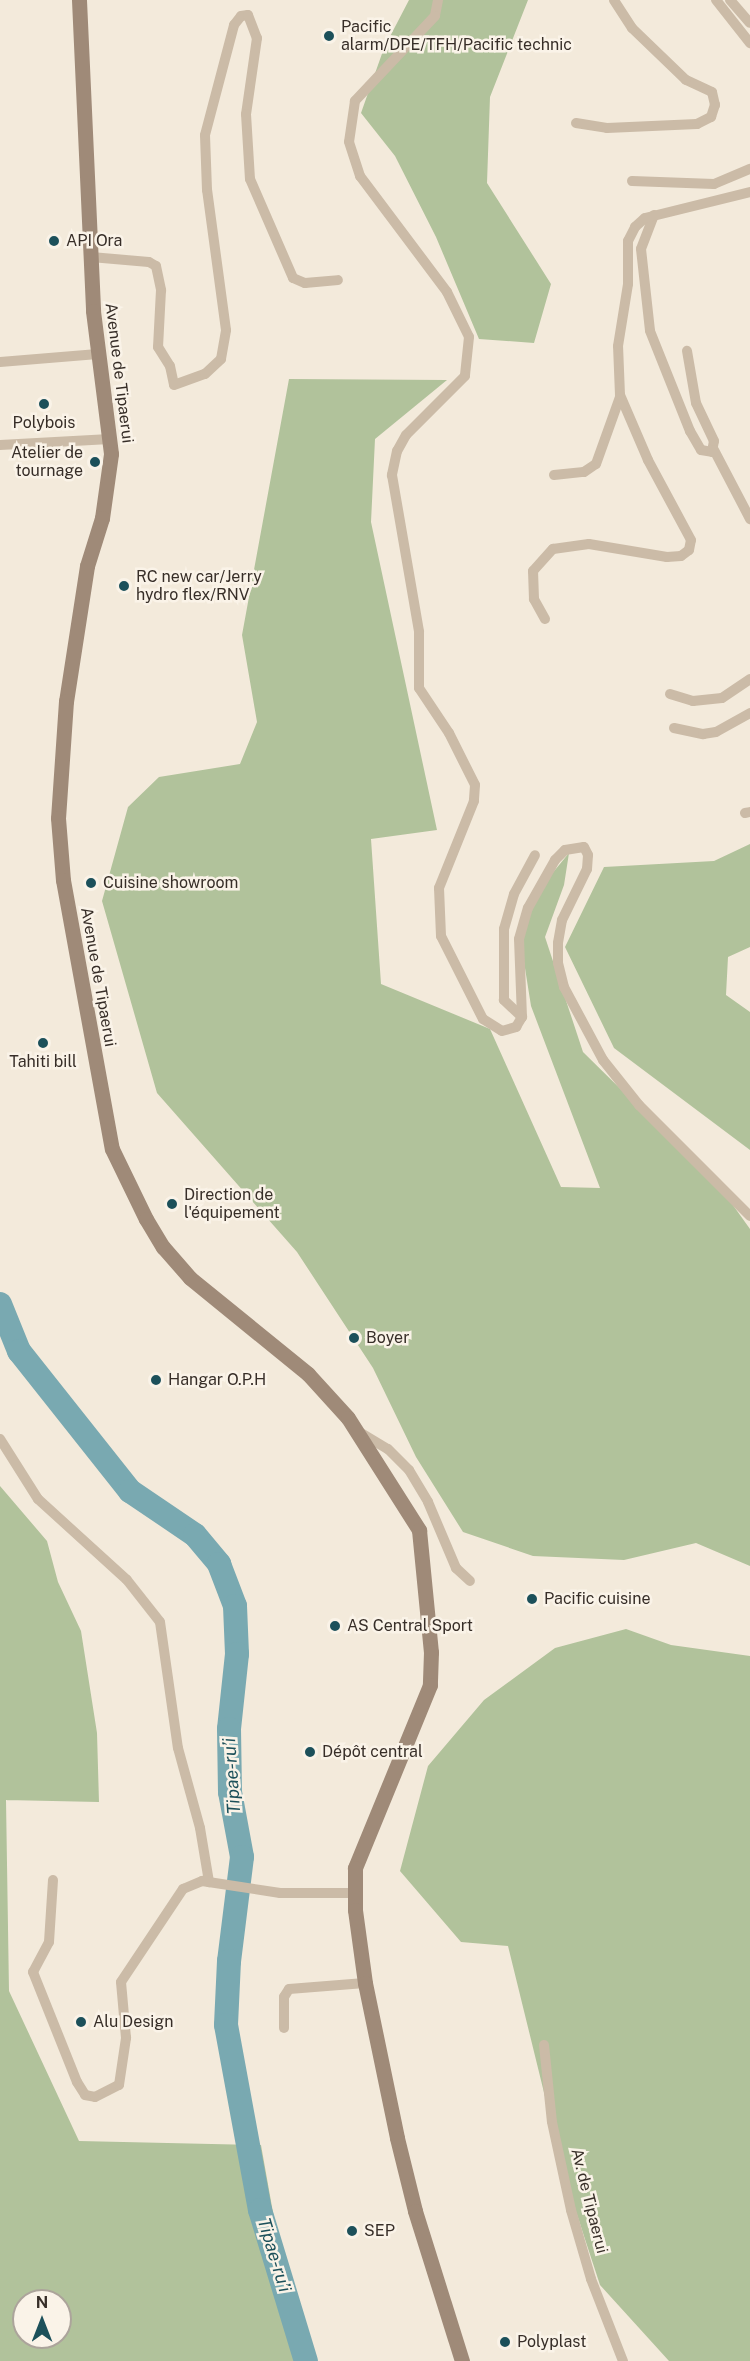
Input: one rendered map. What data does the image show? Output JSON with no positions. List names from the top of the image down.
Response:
{
  "streets": {
    "main road": ["Avenue de Tipaerui"],
    "street": ["Av. de Tipaerui"]
  },
  "water": ["Tipae-ru’i"],
  "places": [
    "Pacific alarm/DPE/TFH/Pacific technic",
    "API Ora",
    "Polybois",
    "Atelier de tournage",
    "RC new car/Jerry hydro flex/RNV",
    "Cuisine showroom",
    "Tahiti bill",
    "Direction de l'équipement",
    "Boyer",
    "Hangar O.P.H",
    "Pacific cuisine",
    "AS Central Sport",
    "Dépôt central",
    "Alu Design",
    "SEP",
    "Polyplast"
  ],
  "north": "top"
}
